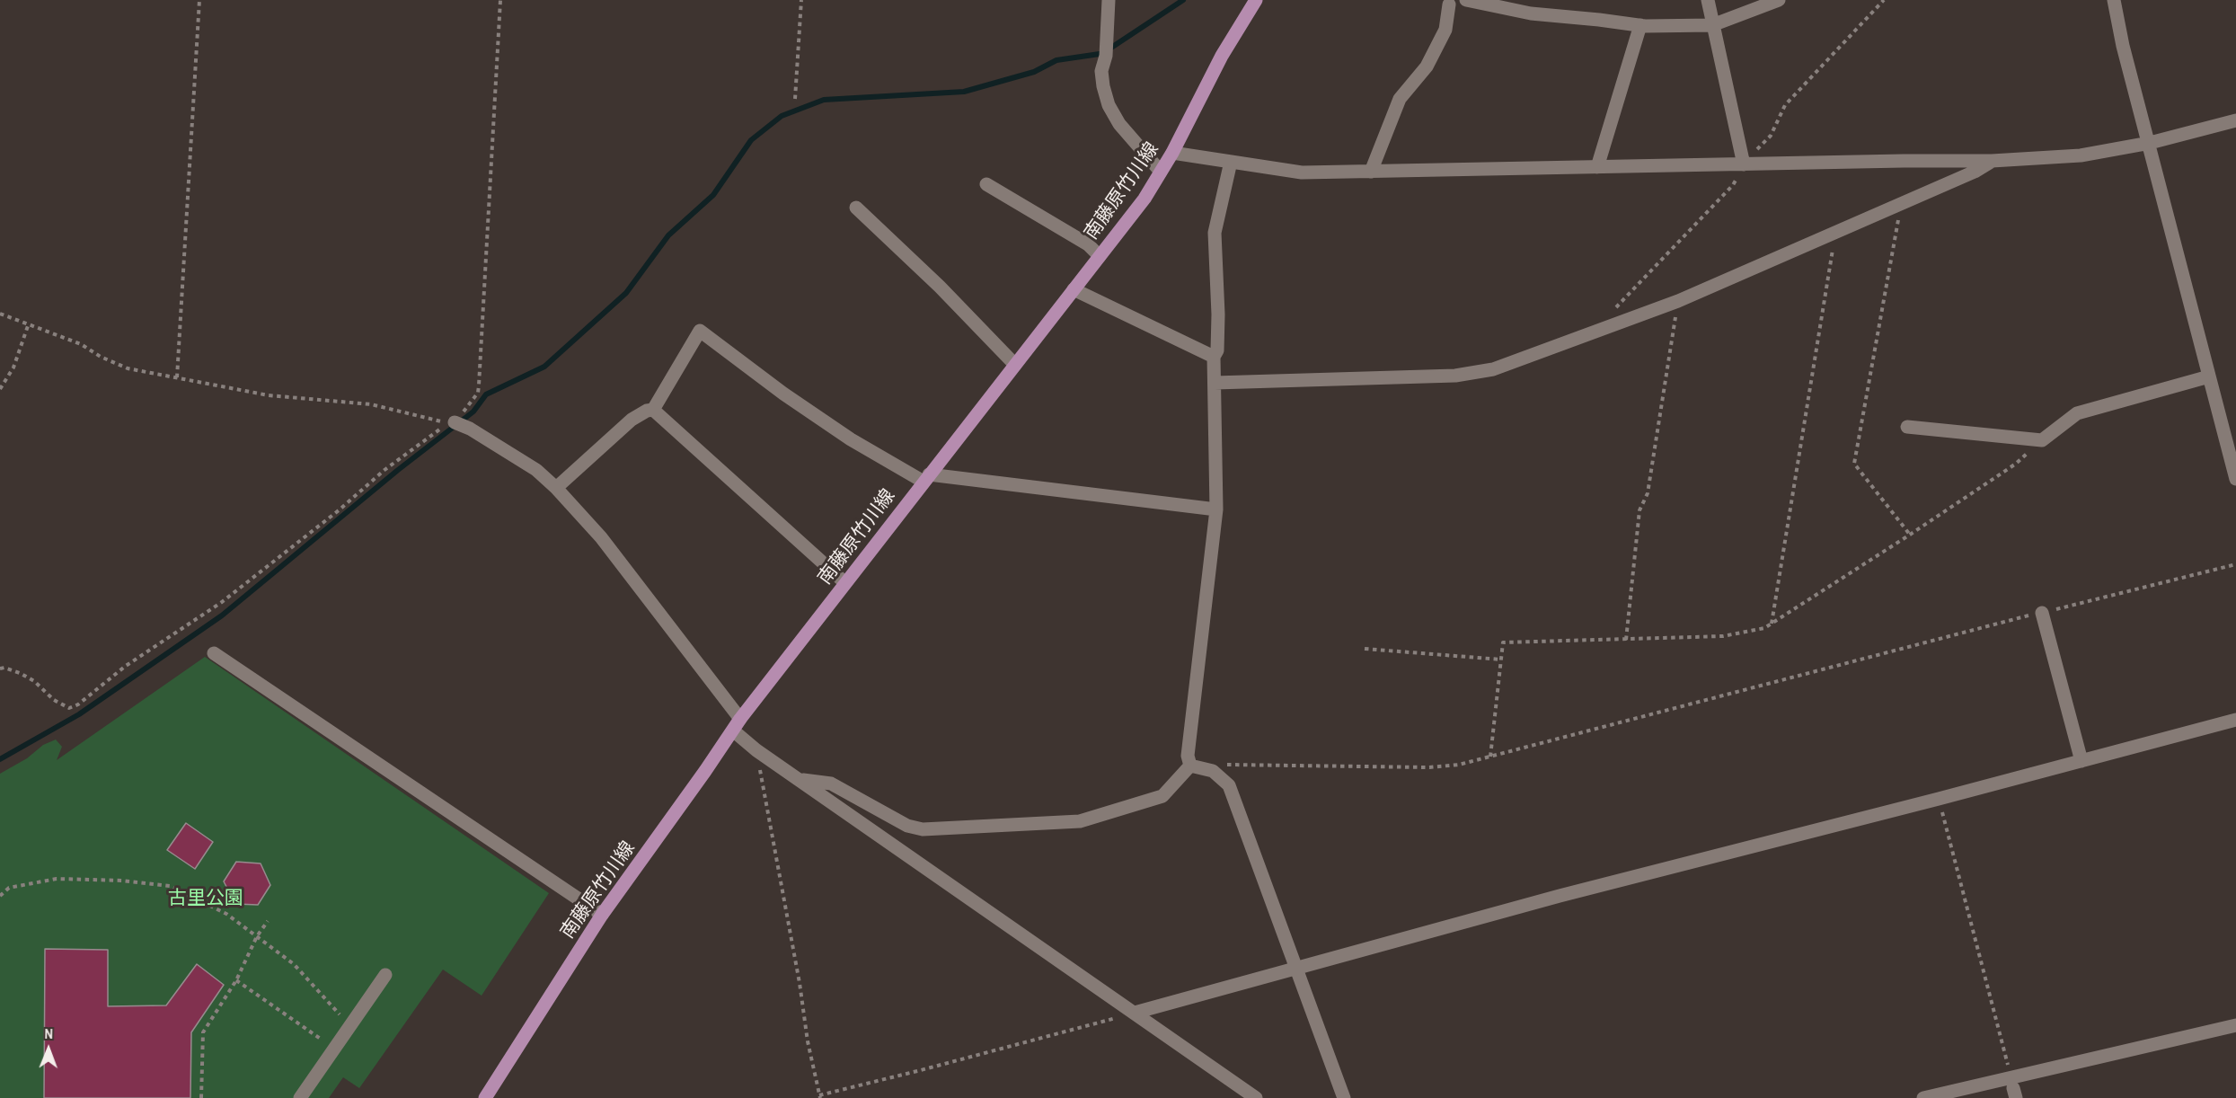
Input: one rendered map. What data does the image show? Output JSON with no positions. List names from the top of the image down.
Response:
{
  "streets": {
    "main road": ["南藤原竹川線"]
  },
  "parks": ["古里公園"],
  "north": "top"
}
